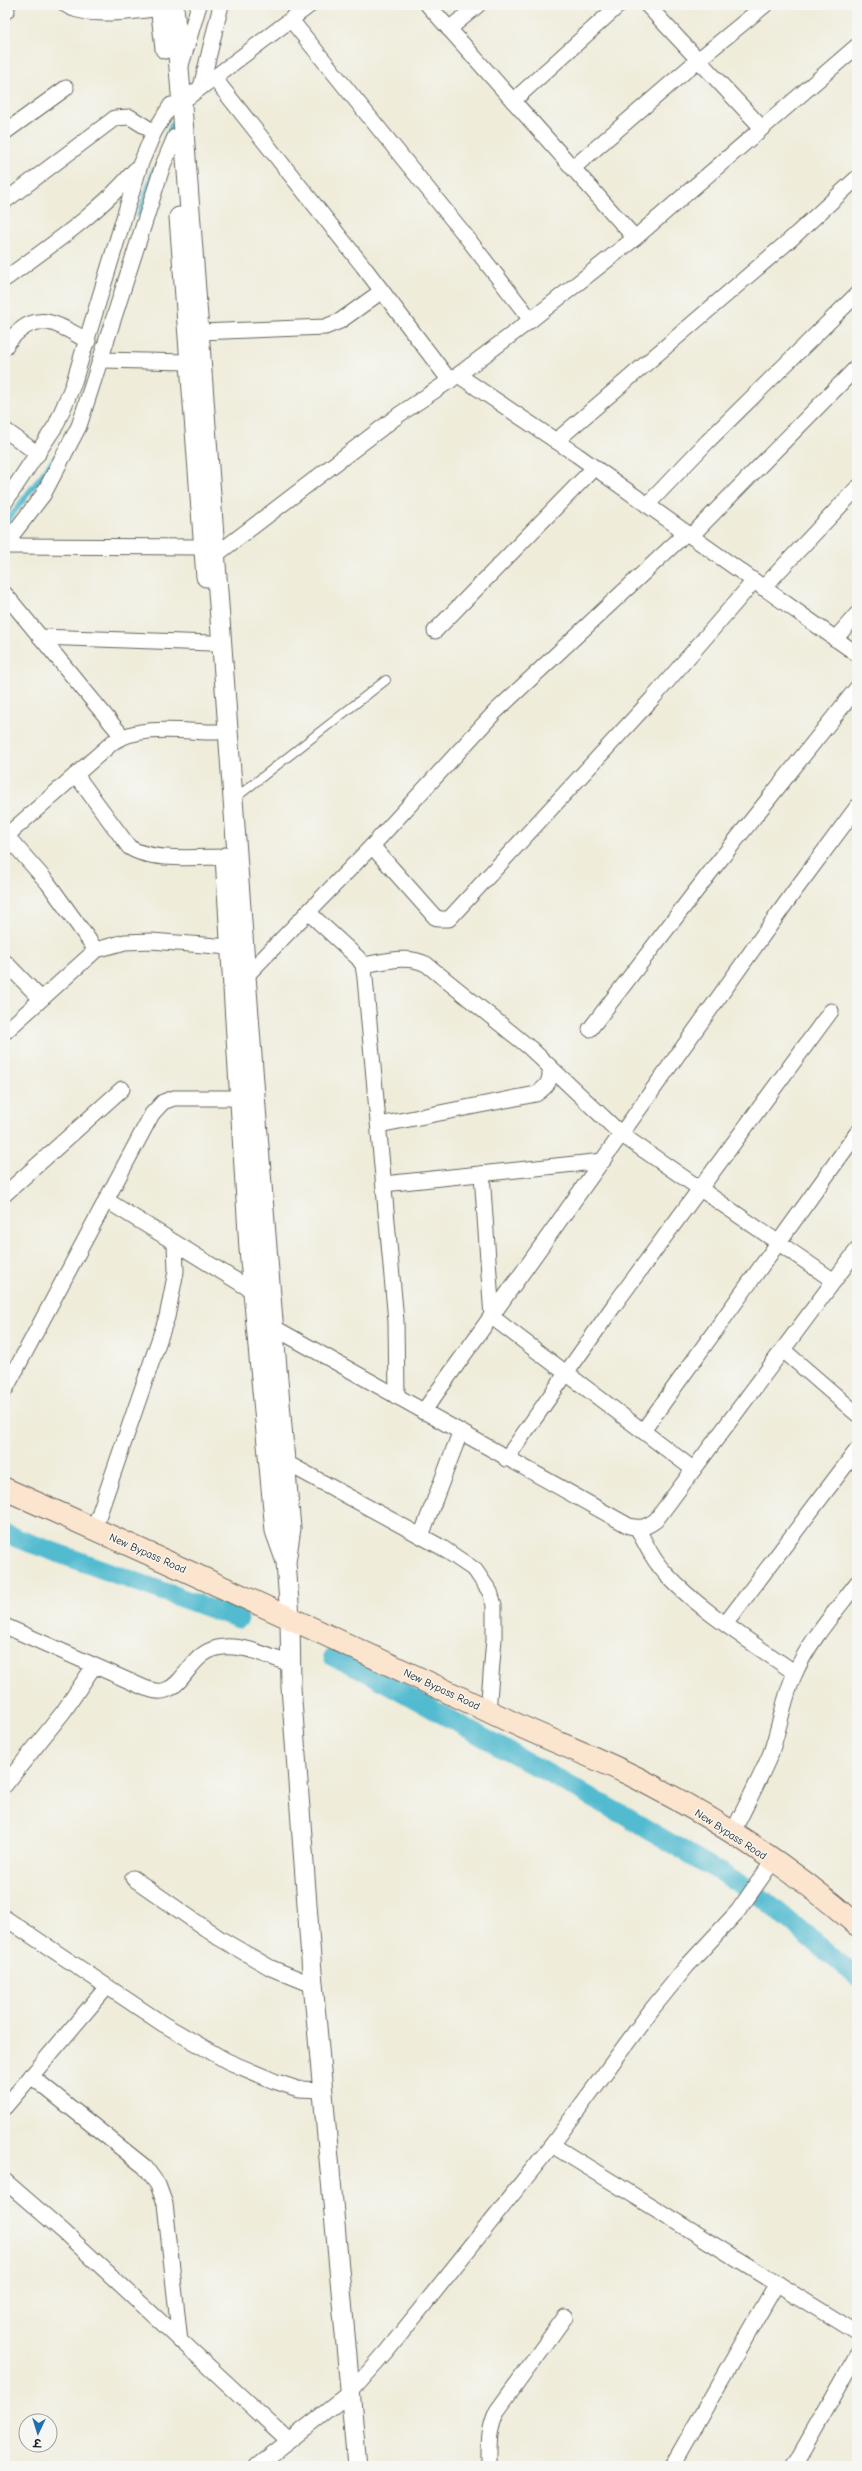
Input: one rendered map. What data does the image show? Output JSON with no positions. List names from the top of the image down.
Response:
{
  "streets": {
    "main road": ["New Bypass Road"]
  },
  "north": "bottom"
}
